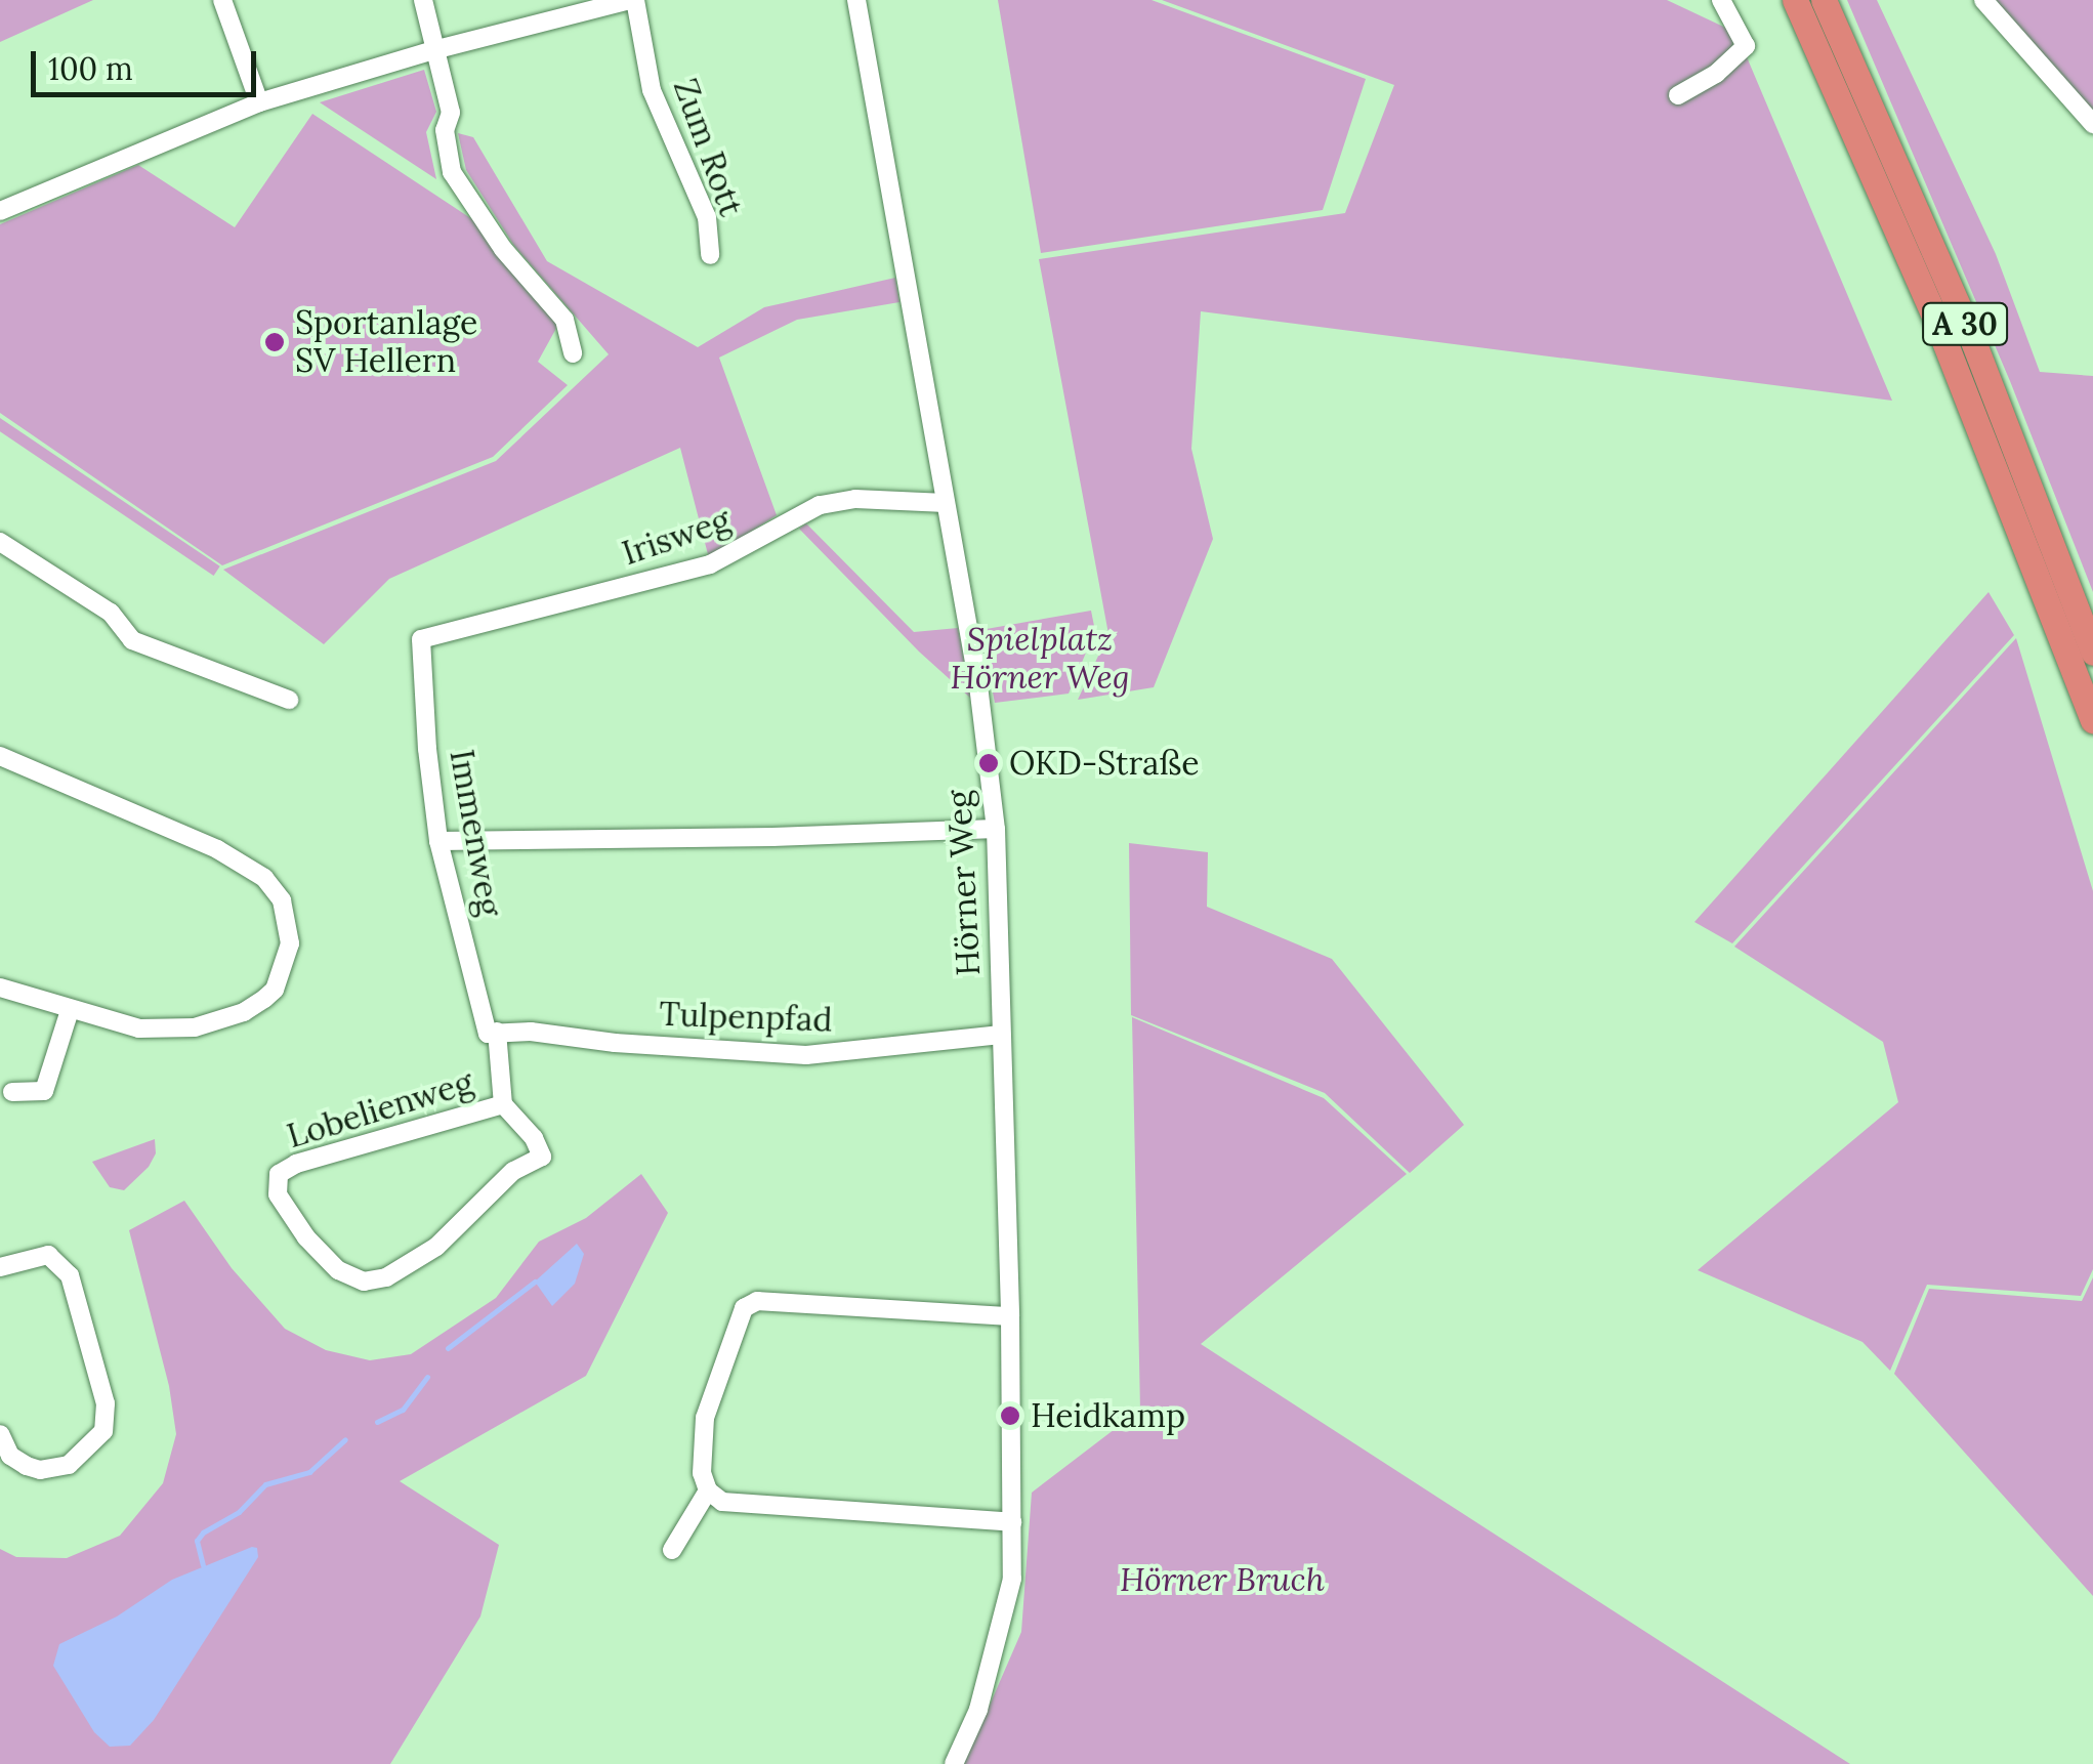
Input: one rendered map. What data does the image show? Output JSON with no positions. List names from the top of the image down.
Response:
{
  "streets": {
    "highway": ["A 30"],
    "street": [
      "Zum Rott",
      "Irisweg",
      "Immenweg",
      "Hörner Weg",
      "Tulpenpfad",
      "Lobelienweg"
    ]
  },
  "crossings": [
    ["Irisweg", "Immenweg"],
    ["Irisweg", "Hörner Weg"],
    ["Immenweg", "Tulpenpfad"],
    ["Immenweg", "Lobelienweg"],
    ["Hörner Weg", "Tulpenpfad"],
    ["Tulpenpfad", "Lobelienweg"]
  ],
  "parks": ["Spielplatz Hörner Weg", "Hörner Bruch"],
  "places": ["Sportanlage SV Hellern", "OKD-Straße", "Heidkamp"],
  "scale_bar": "100 m"
}
